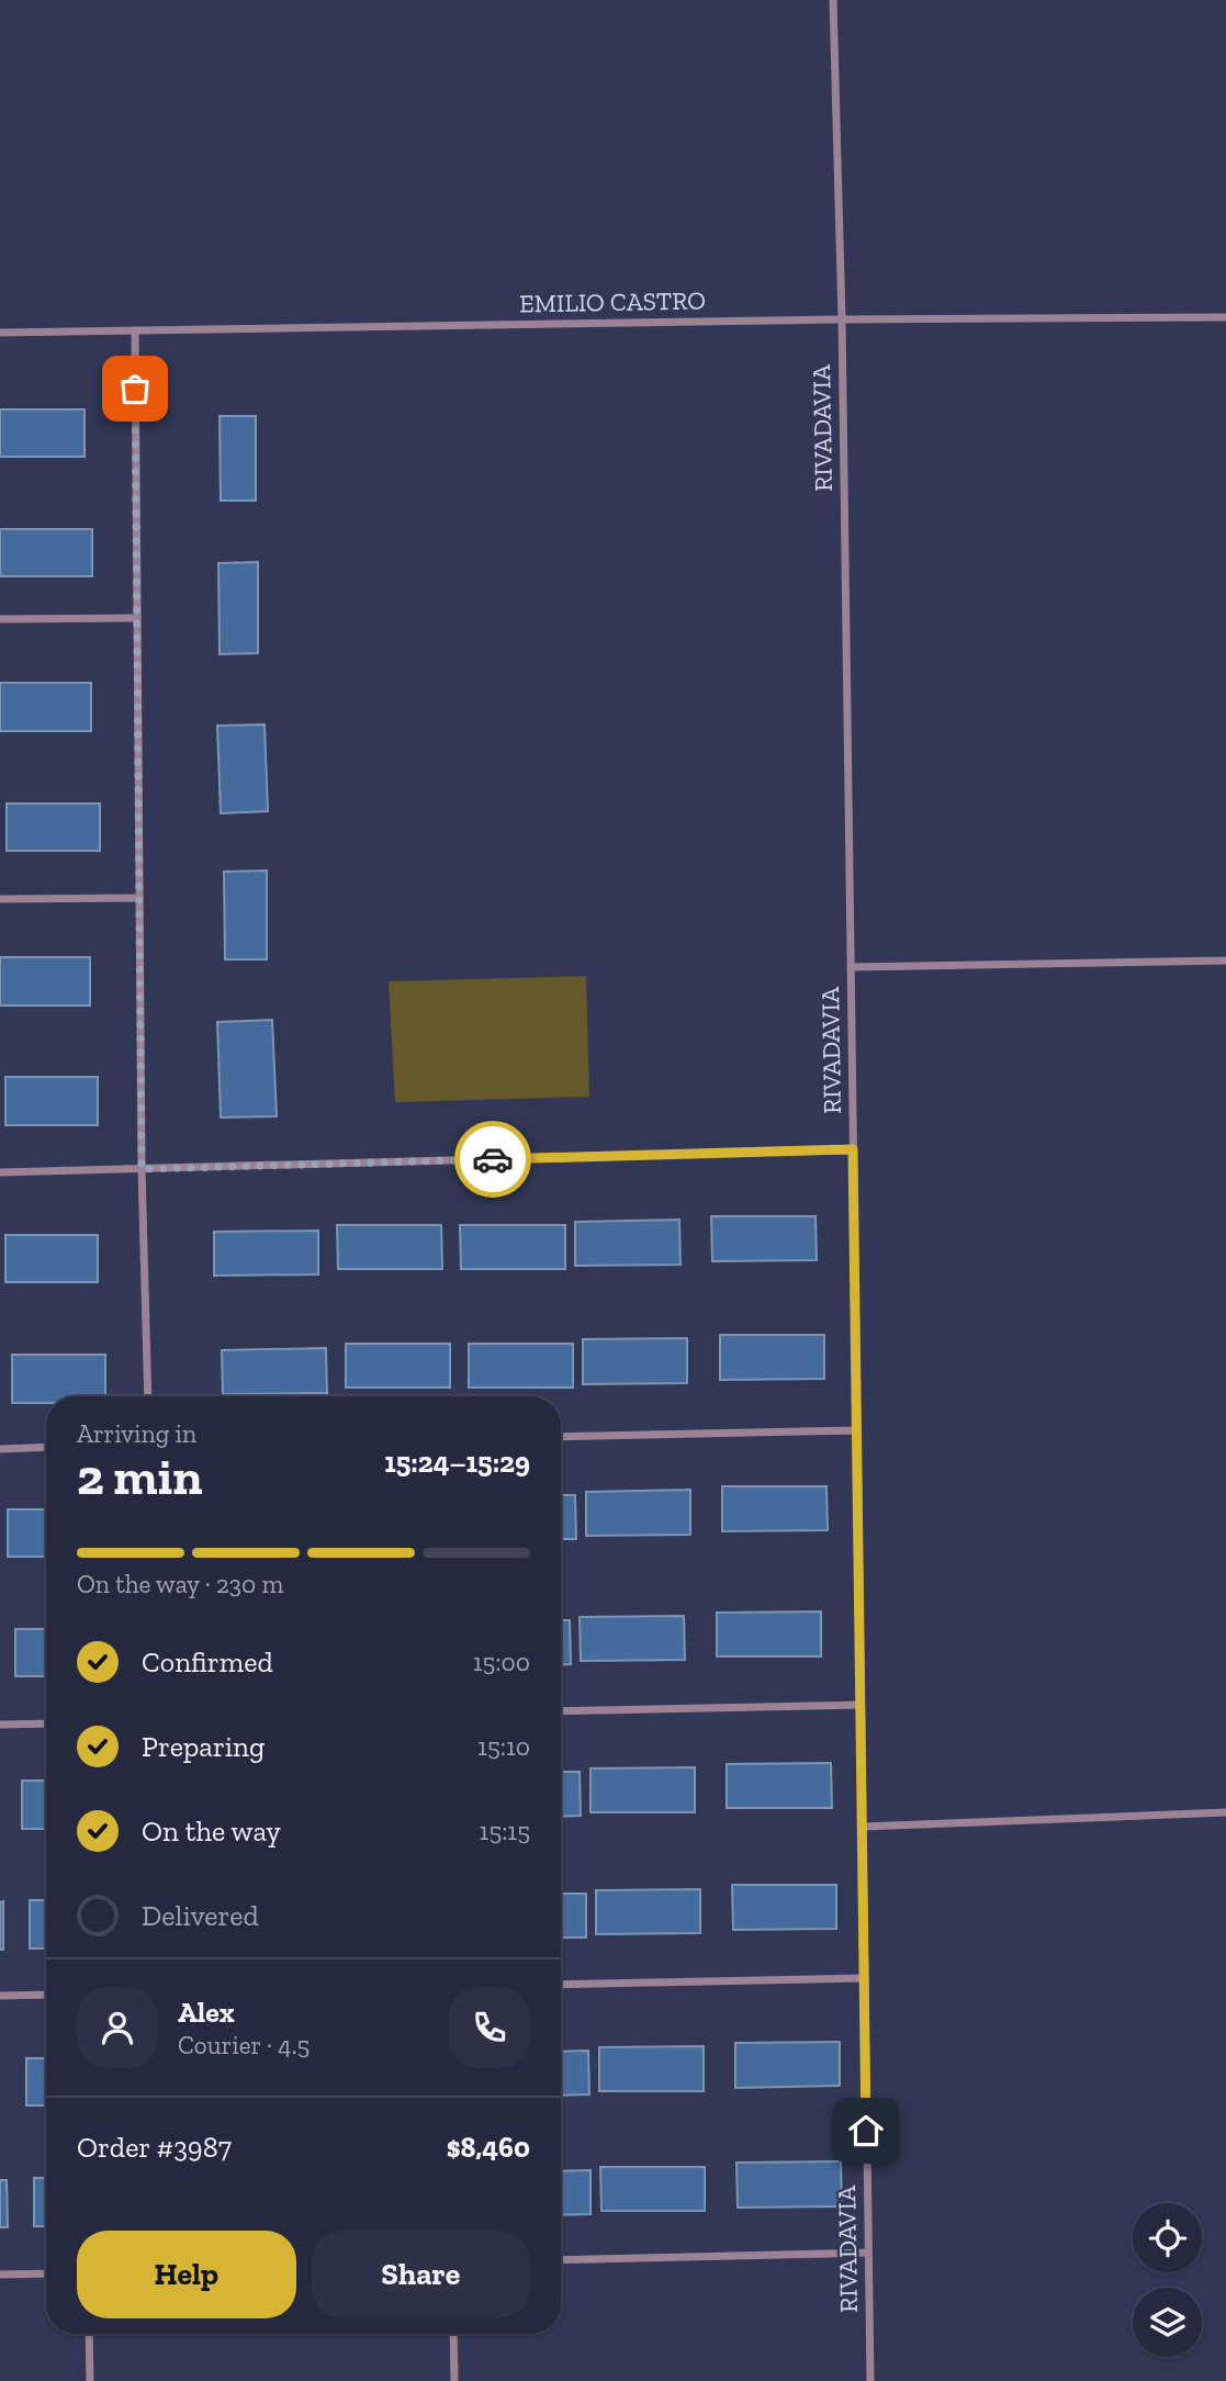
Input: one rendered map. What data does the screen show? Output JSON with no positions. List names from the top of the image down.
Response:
{
  "streets": {
    "street": ["EMILIO CASTRO", "RIVADAVIA"]
  },
  "crossings": [
    ["EMILIO CASTRO", "RIVADAVIA"]
  ],
  "page": {
    "heading": ["2 min", "Arriving in", "15:24–15:29"],
    "panel": [
      "Alex",
      "Courier · 4.5",
      "Order #3987",
      "$8,460"
    ],
    "bar": "On the way · 230 m",
    "list": [
      ["Confirmed", "15:00"],
      ["Preparing", "15:10"],
      ["On the way", "15:15"],
      "Delivered"
    ],
    "buttons": ["Help", "Share"]
  }
}
